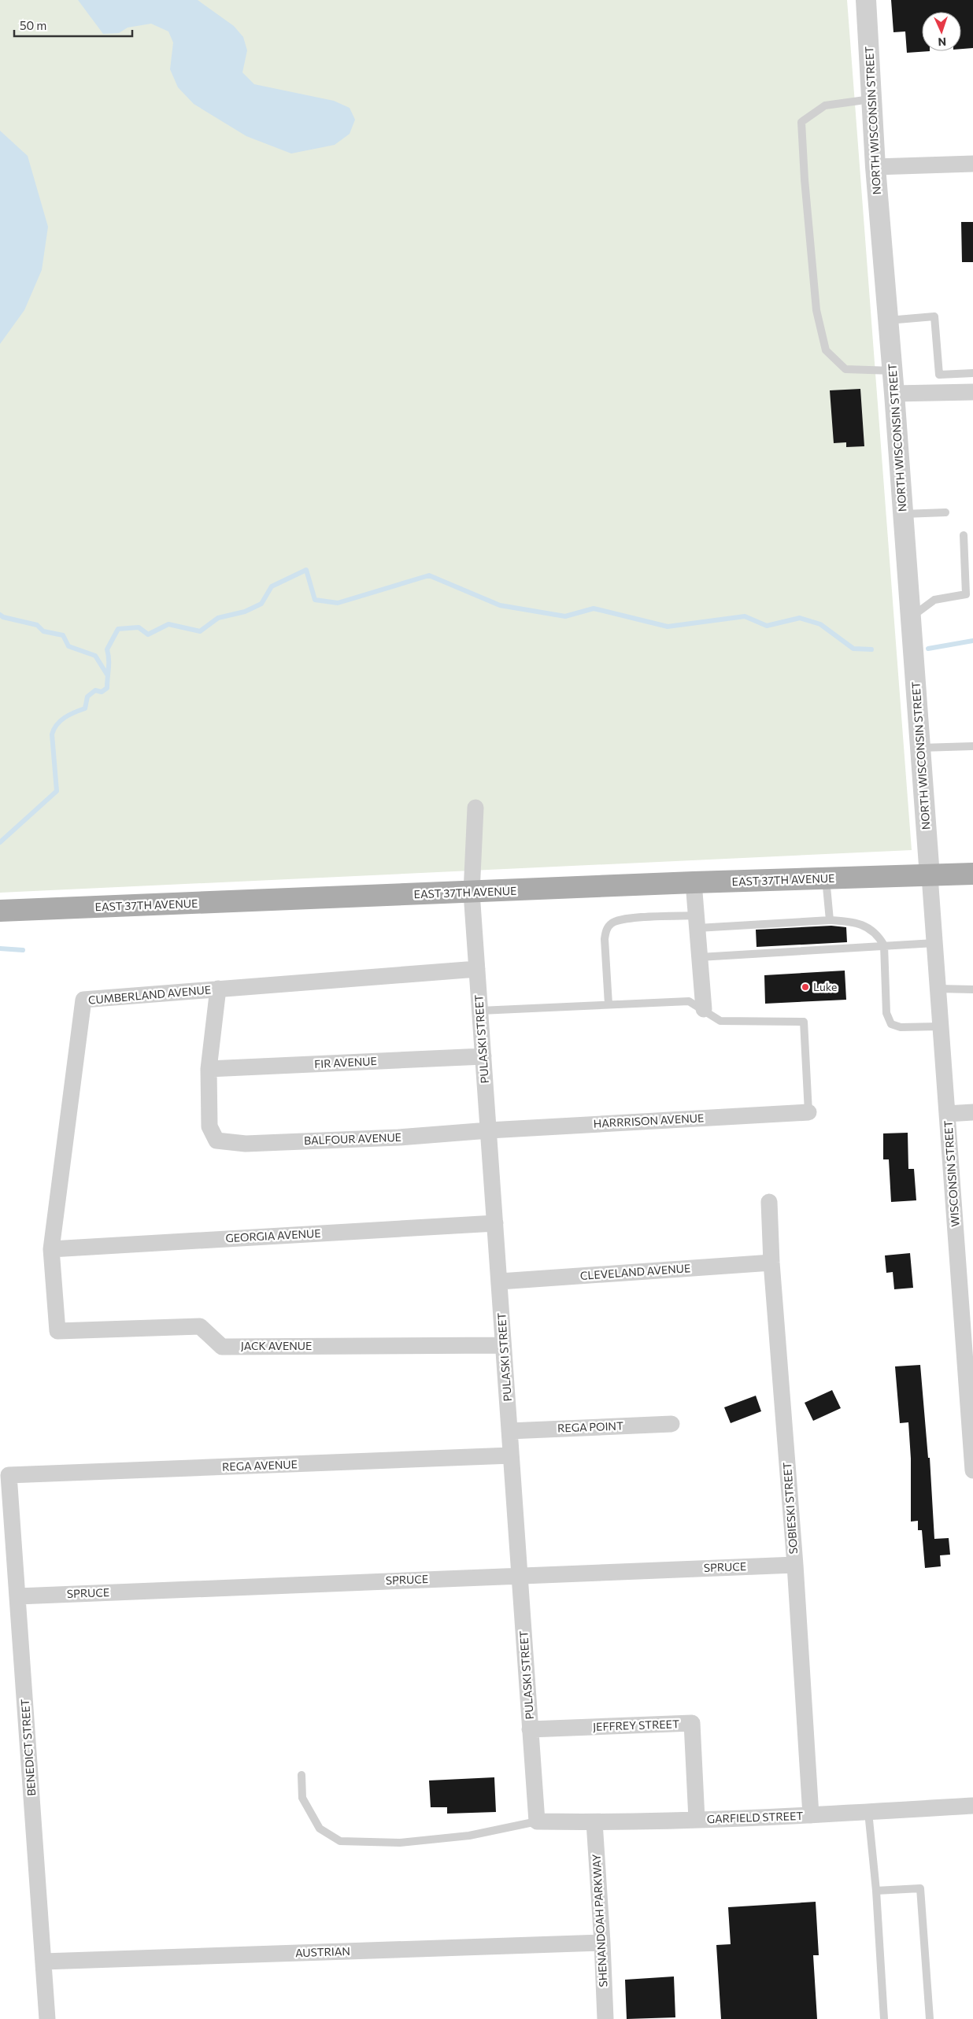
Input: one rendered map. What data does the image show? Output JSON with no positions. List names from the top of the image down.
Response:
{
  "streets": {
    "main road": ["EAST 37TH AVENUE"],
    "street": [
      "NORTH WISCONSIN STREET",
      "CUMBERLAND AVENUE",
      "PULASKI STREET",
      "FIR AVENUE",
      "HARRRISON AVENUE",
      "BALFOUR AVENUE",
      "WISCONSIN STREET",
      "GEORGIA AVENUE",
      "CLEVELAND AVENUE",
      "JACK AVENUE",
      "REGA POINT",
      "REGA AVENUE",
      "SOBIESKI STREET",
      "SPRUCE",
      "JEFFREY STREET",
      "BENEDICT STREET",
      "GARFIELD STREET",
      "SHENANDOAH PARKWAY",
      "AUSTRIAN"
    ]
  },
  "crossings": [
    ["NORTH WISCONSIN STREET", "EAST 37TH AVENUE"],
    ["NORTH WISCONSIN STREET", "WISCONSIN STREET"],
    ["EAST 37TH AVENUE", "PULASKI STREET"],
    ["EAST 37TH AVENUE", "WISCONSIN STREET"],
    ["CUMBERLAND AVENUE", "PULASKI STREET"],
    ["CUMBERLAND AVENUE", "GEORGIA AVENUE"],
    ["CUMBERLAND AVENUE", "JACK AVENUE"],
    ["PULASKI STREET", "FIR AVENUE"],
    ["PULASKI STREET", "HARRRISON AVENUE"],
    ["PULASKI STREET", "BALFOUR AVENUE"],
    ["PULASKI STREET", "GEORGIA AVENUE"],
    ["PULASKI STREET", "CLEVELAND AVENUE"],
    ["PULASKI STREET", "JACK AVENUE"],
    ["PULASKI STREET", "REGA POINT"],
    ["PULASKI STREET", "REGA AVENUE"],
    ["PULASKI STREET", "SPRUCE"],
    ["PULASKI STREET", "JEFFREY STREET"],
    ["PULASKI STREET", "GARFIELD STREET"],
    ["FIR AVENUE", "BALFOUR AVENUE"],
    ["HARRRISON AVENUE", "BALFOUR AVENUE"],
    ["CLEVELAND AVENUE", "SOBIESKI STREET"],
    ["REGA AVENUE", "BENEDICT STREET"],
    ["SOBIESKI STREET", "SPRUCE"],
    ["SOBIESKI STREET", "GARFIELD STREET"],
    ["SPRUCE", "BENEDICT STREET"],
    ["JEFFREY STREET", "GARFIELD STREET"],
    ["BENEDICT STREET", "AUSTRIAN"],
    ["GARFIELD STREET", "SHENANDOAH PARKWAY"],
    ["SHENANDOAH PARKWAY", "AUSTRIAN"]
  ],
  "places": ["Luke"],
  "scale_bar": "50 m",
  "north": "bottom"
}
